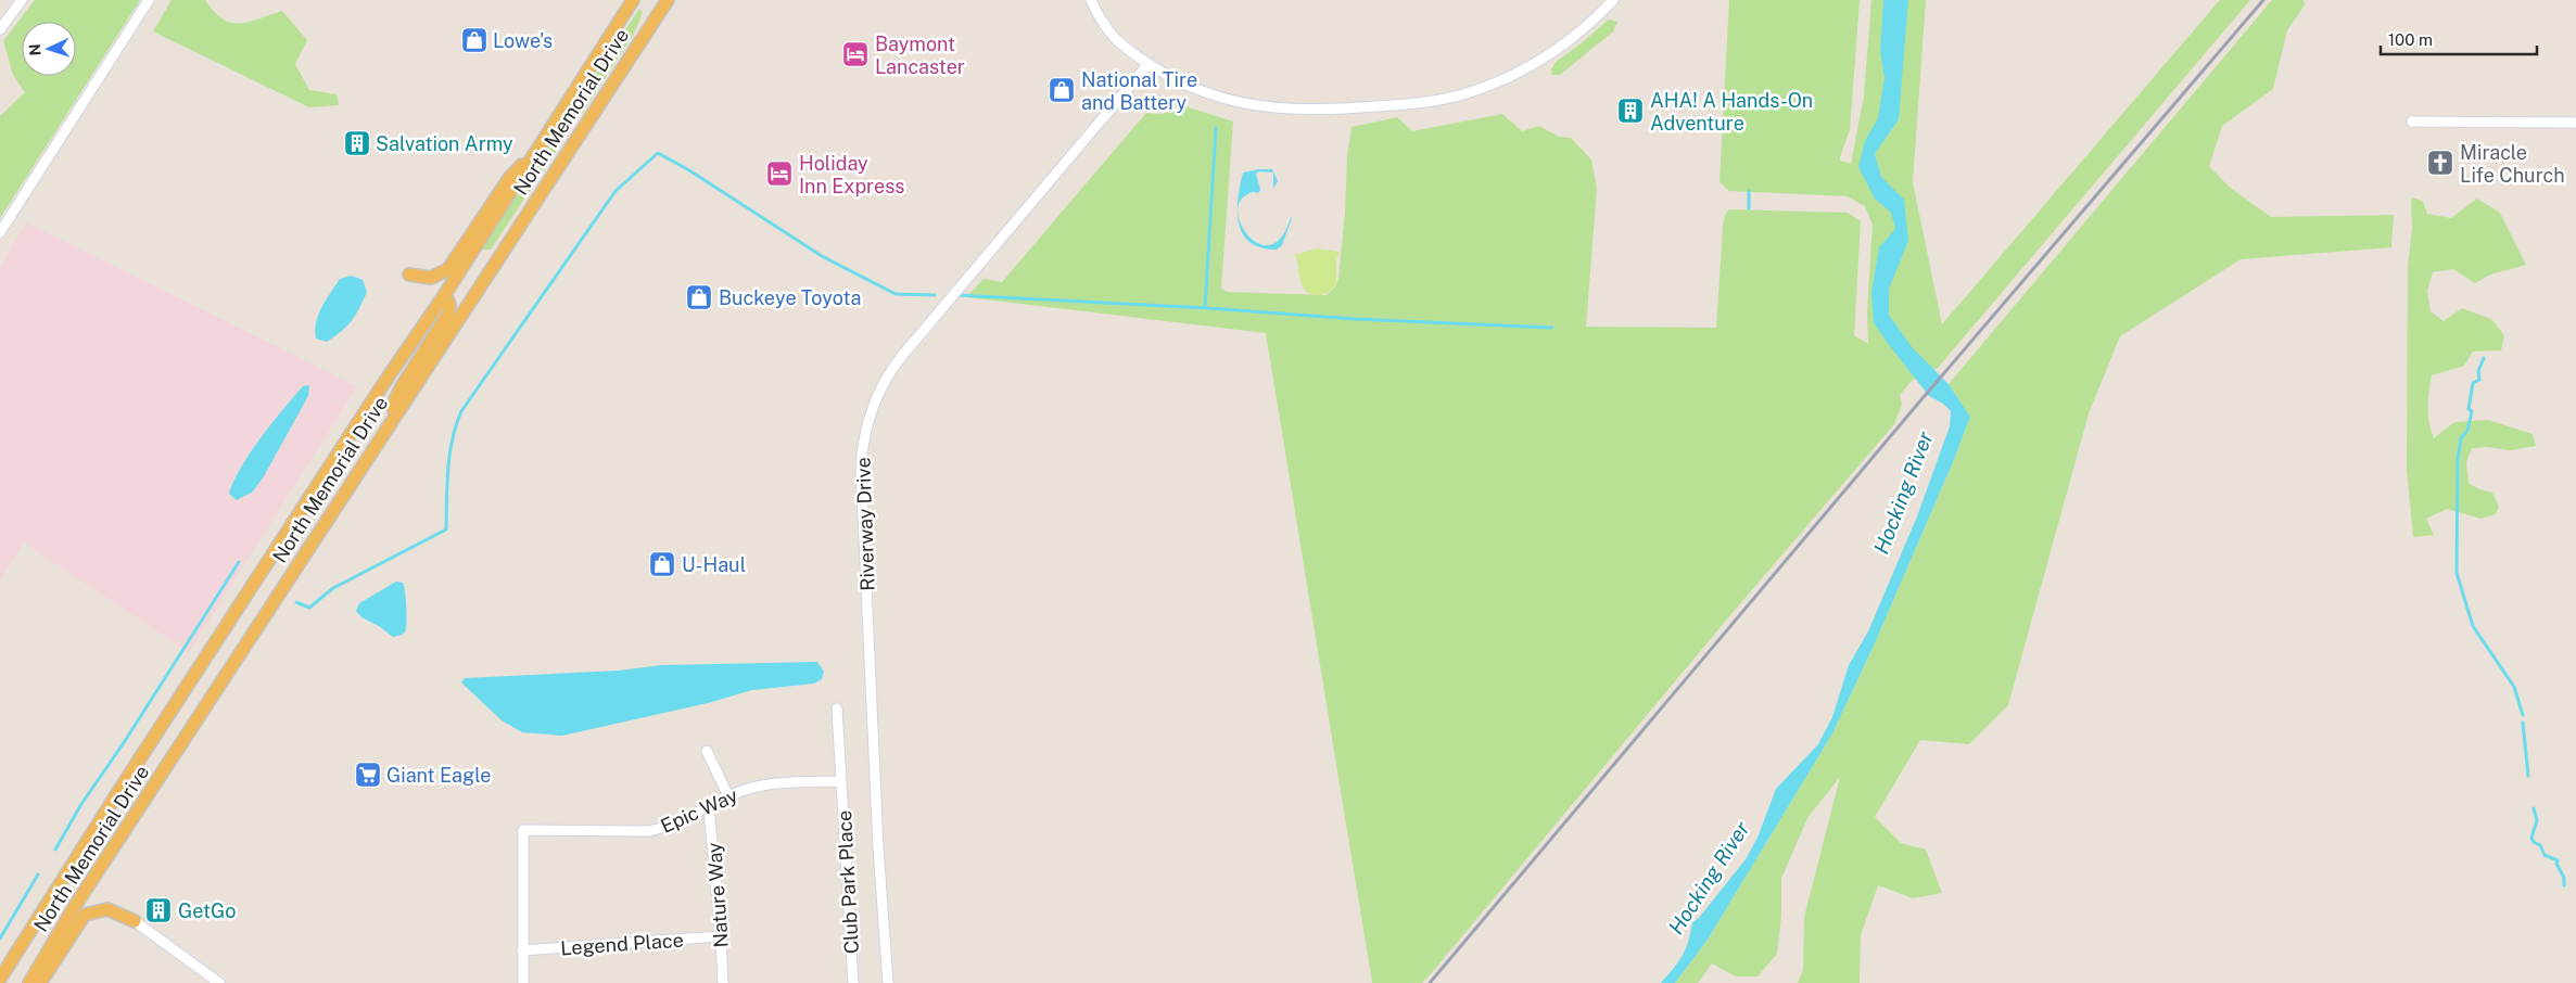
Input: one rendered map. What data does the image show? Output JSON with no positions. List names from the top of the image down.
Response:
{
  "streets": {
    "main road": ["North Memorial Drive"],
    "street": [
      "Riverway Drive",
      "Epic Way",
      "Club Park Place",
      "Nature Way",
      "Legend Place"
    ]
  },
  "crossings": [
    ["Epic Way", "Club Park Place"],
    ["Epic Way", "Nature Way"],
    ["Epic Way", "Legend Place"],
    ["Nature Way", "Legend Place"]
  ],
  "water": ["Hocking River"],
  "places": {
    "shop": [
      "Lowe's",
      "National Tire and Battery",
      "Buckeye Toyota",
      "U-Haul"
    ],
    "hotel": ["Baymont Lancaster", "Holiday Inn Express"],
    "building": ["AHA! A Hands-On Adventure", "Salvation Army", "GetGo"],
    "church": ["Miracle Life Church"],
    "supermarket": ["Giant Eagle"]
  },
  "scale_bar": "100 m",
  "north": "left"
}
